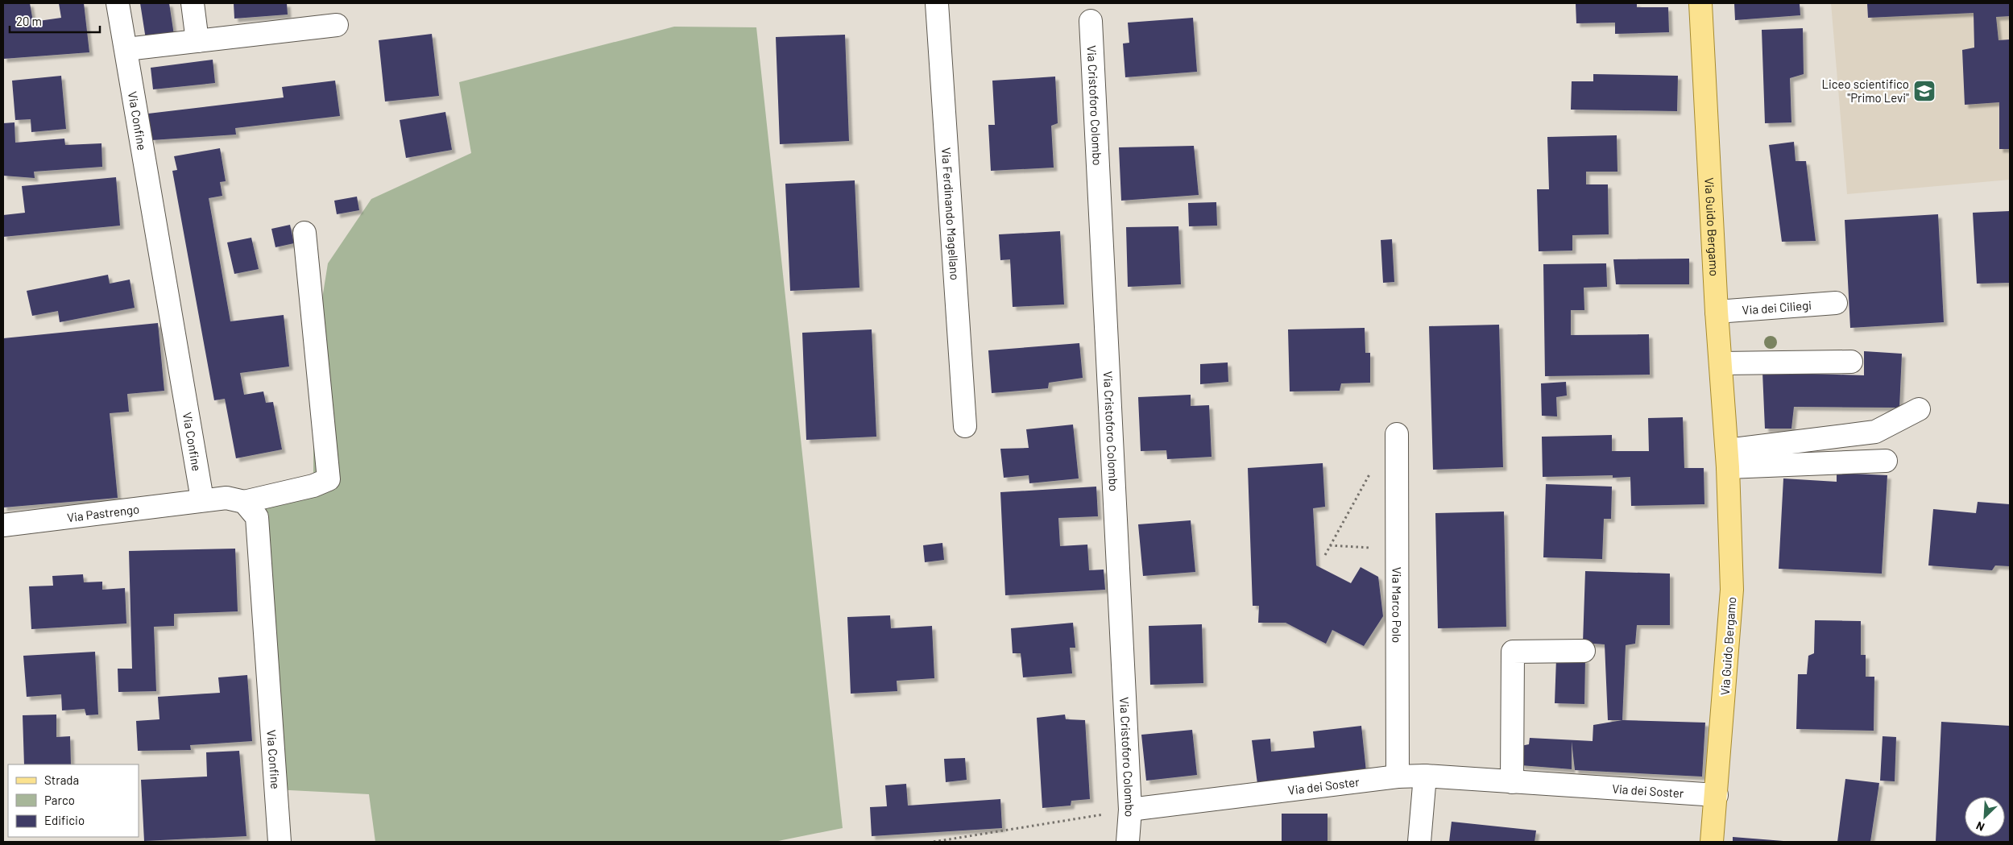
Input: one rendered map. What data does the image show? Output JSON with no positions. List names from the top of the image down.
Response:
{
  "streets": {
    "main road": ["Via Guido Bergamo"],
    "street": [
      "Via Cristoforo Colombo",
      "Via Confine",
      "Via Ferdinando Magellano",
      "Via dei Ciliegi",
      "Via Pastrengo",
      "Via Marco Polo",
      "Via dei Soster"
    ]
  },
  "crossings": [
    ["Via Cristoforo Colombo", "Via dei Soster"],
    ["Via Confine", "Via Pastrengo"],
    ["Via Guido Bergamo", "Via dei Ciliegi"],
    ["Via Guido Bergamo", "Via dei Soster"],
    ["Via Marco Polo", "Via dei Soster"]
  ],
  "places": {
    "school or university": ["Liceo scientifico \"Primo Levi\""]
  },
  "legend": ["Strada", "Parco", "Edificio"],
  "scale_bar": "20 m",
  "north": "bottom left"
}
